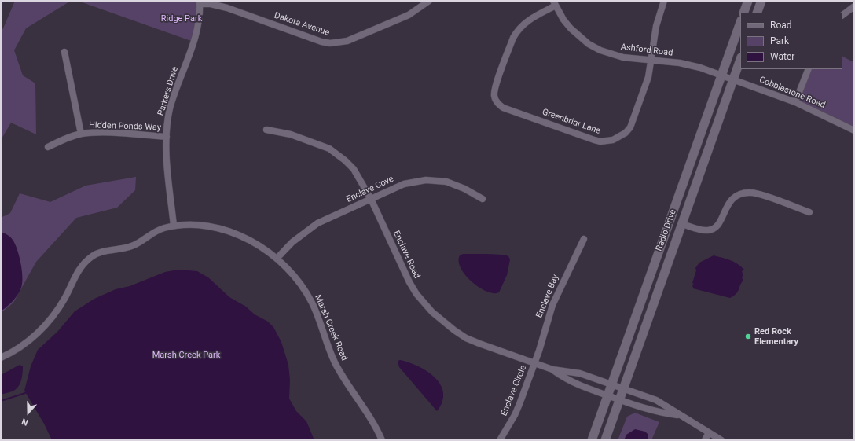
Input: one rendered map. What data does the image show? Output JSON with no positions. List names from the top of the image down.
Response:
{
  "streets": {
    "main road": ["Radio Drive"],
    "street": [
      "Dakota Avenue",
      "Ashford Road",
      "Parkers Drive",
      "Cobblestone Road",
      "Greenbriar Lane",
      "Hidden Ponds Way",
      "Enclave Cove",
      "Enclave Road",
      "Enclave Bay",
      "Marsh Creek Road",
      "Enclave Circle"
    ]
  },
  "crossings": [
    ["Dakota Avenue", "Parkers Drive"],
    ["Ashford Road", "Cobblestone Road"],
    ["Ashford Road", "Greenbriar Lane"],
    ["Ashford Road", "Radio Drive"],
    ["Parkers Drive", "Hidden Ponds Way"],
    ["Parkers Drive", "Marsh Creek Road"],
    ["Cobblestone Road", "Radio Drive"],
    ["Enclave Cove", "Enclave Road"],
    ["Enclave Cove", "Marsh Creek Road"],
    ["Radio Drive", "Enclave Road"],
    ["Enclave Road", "Enclave Bay"],
    ["Enclave Road", "Enclave Circle"],
    ["Enclave Bay", "Enclave Circle"]
  ],
  "parks": ["Ridge Park", "Marsh Creek Park"],
  "places": ["Red Rock Elementary"],
  "legend": ["Road", "Park", "Water"],
  "north": "bottom"
}
